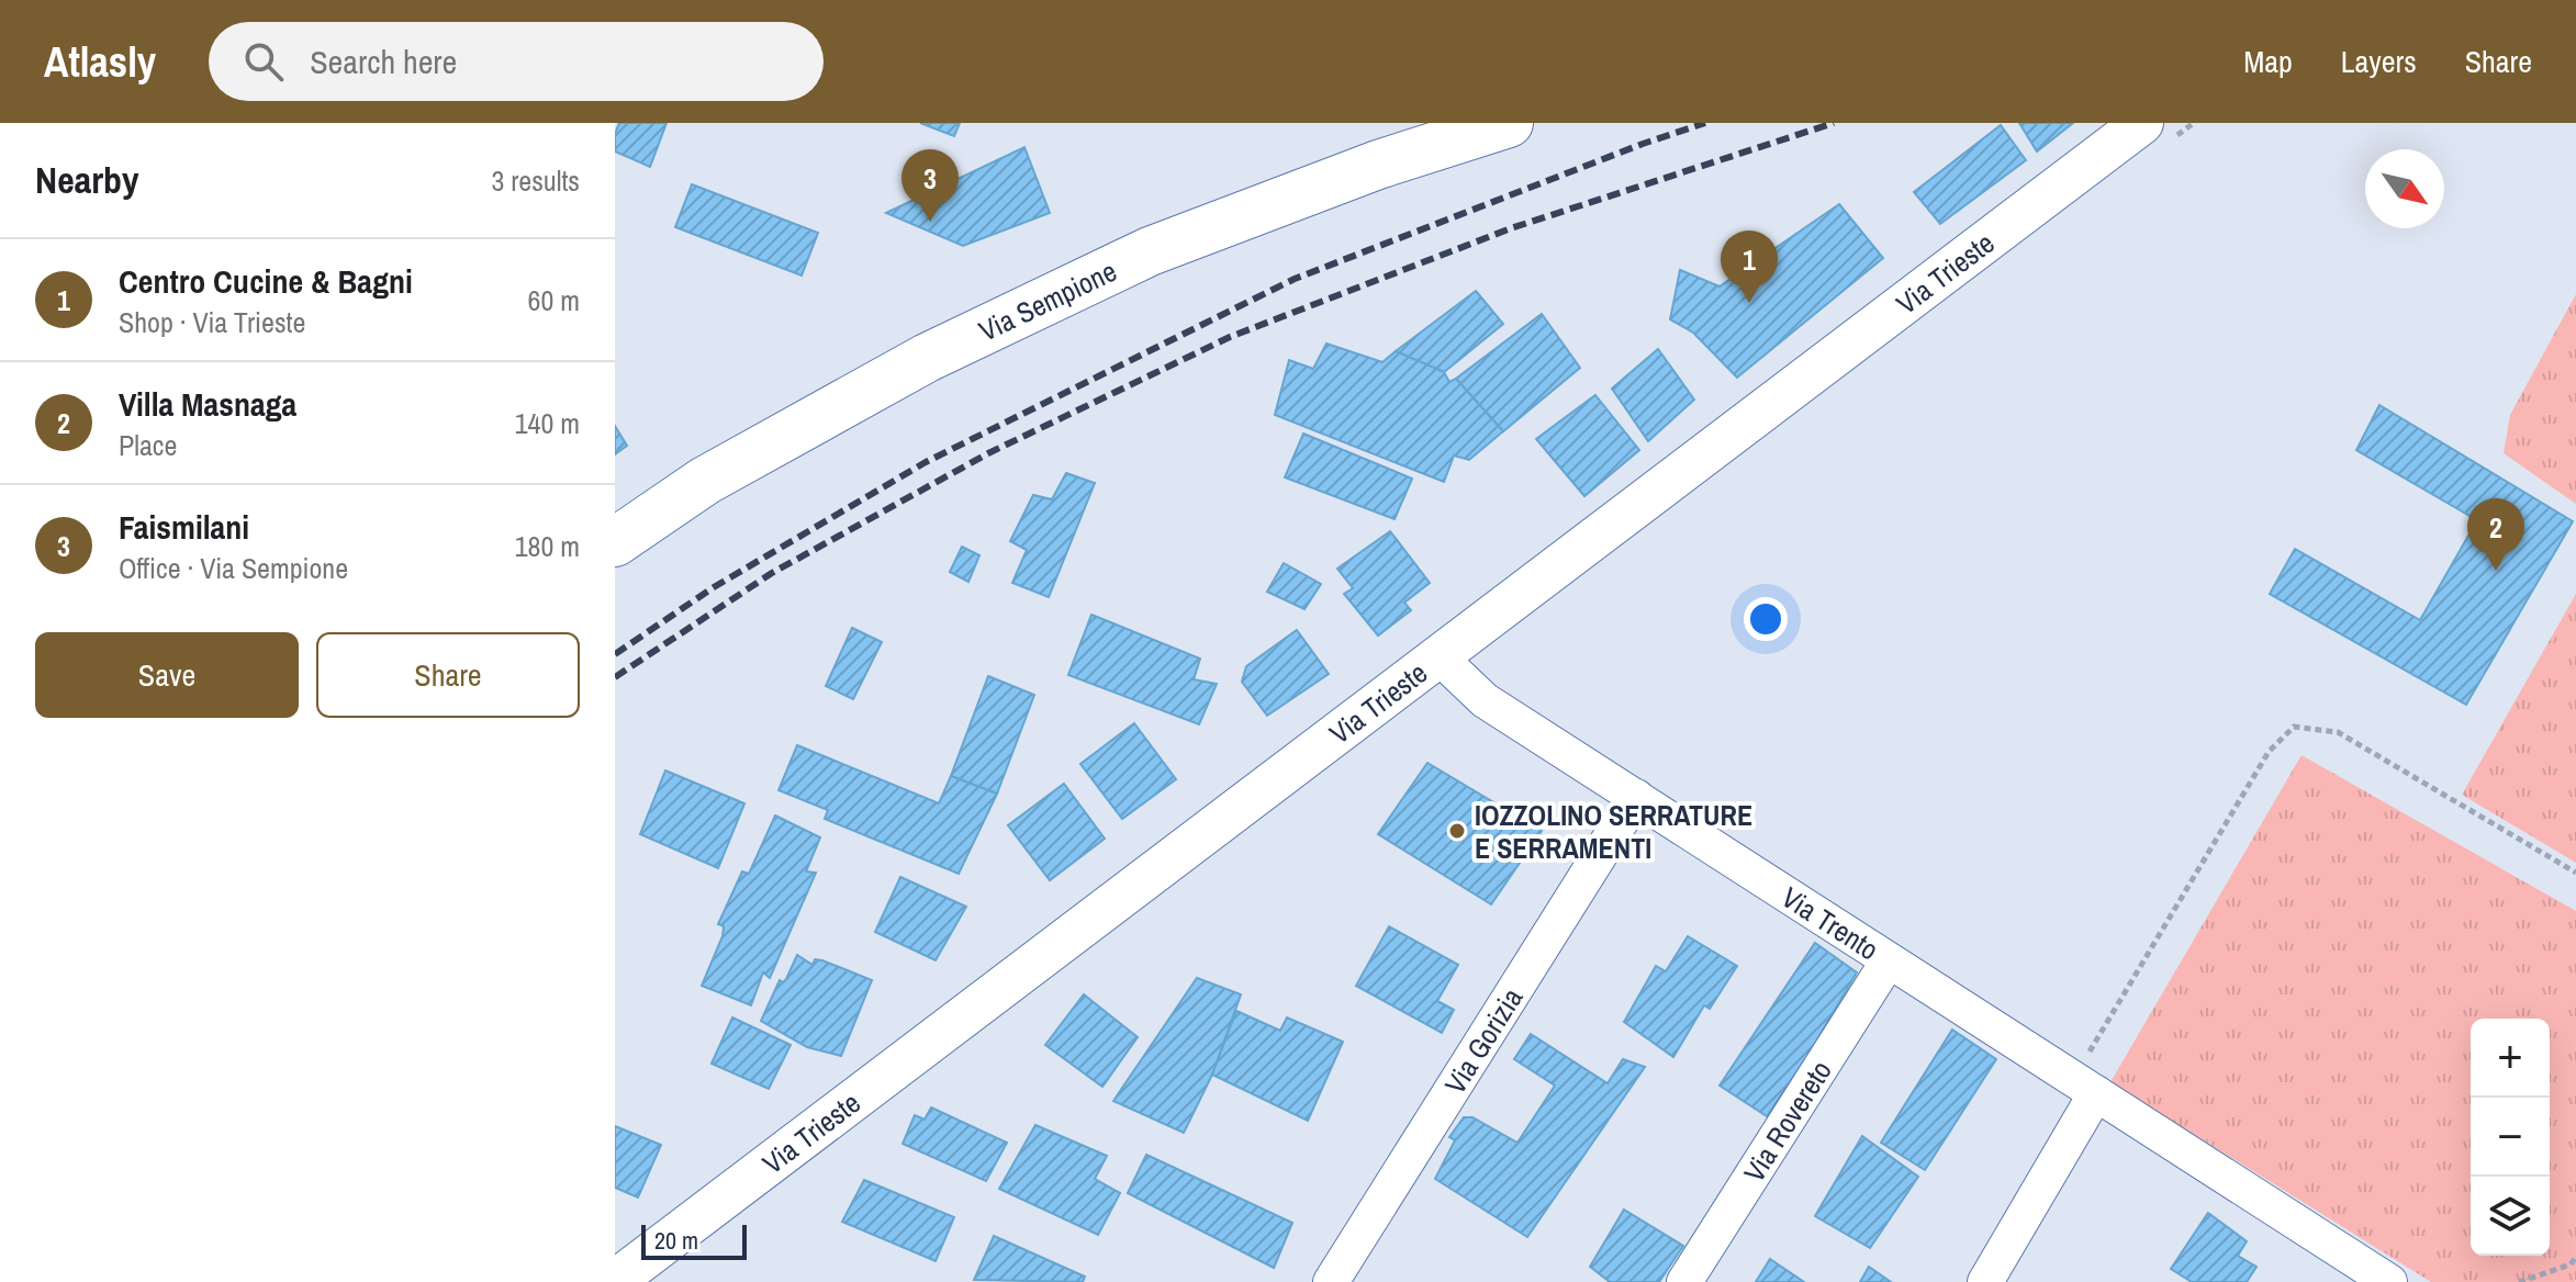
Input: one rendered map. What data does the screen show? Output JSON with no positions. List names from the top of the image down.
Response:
{
  "streets": {
    "main road": ["Via Sempione"],
    "street": [
      "Via Trieste",
      "Via Trento",
      "Via Gorizia",
      "Via Rovereto"
    ]
  },
  "crossings": [
    ["Via Trieste", "Via Trento"],
    ["Via Trento", "Via Gorizia"],
    ["Via Trento", "Via Rovereto"]
  ],
  "places": ["IOZZOLINO SERRATURE E SERRAMENTI"],
  "scale_bar": "20 m",
  "north": "bottom right",
  "page": {
    "header": "Atlasly",
    "search": "Search here",
    "nav": ["Map", "Layers", "Share"],
    "heading": ["Nearby", "3 results"],
    "pins": ["3", "1", "2"],
    "list": [
      {
        "mark": "1",
        "name": "Centro Cucine & Bagni",
        "note": "Shop · Via Trieste",
        "value": "60 m"
      },
      {
        "mark": "2",
        "name": "Villa Masnaga",
        "note": "Place",
        "value": "140 m"
      },
      {
        "mark": "3",
        "name": "Faismilani",
        "note": "Office · Via Sempione",
        "value": "180 m"
      }
    ],
    "buttons": ["Save", "Share"],
    "map_buttons": ["+", "−"],
    "scale": "20 m"
  }
}
